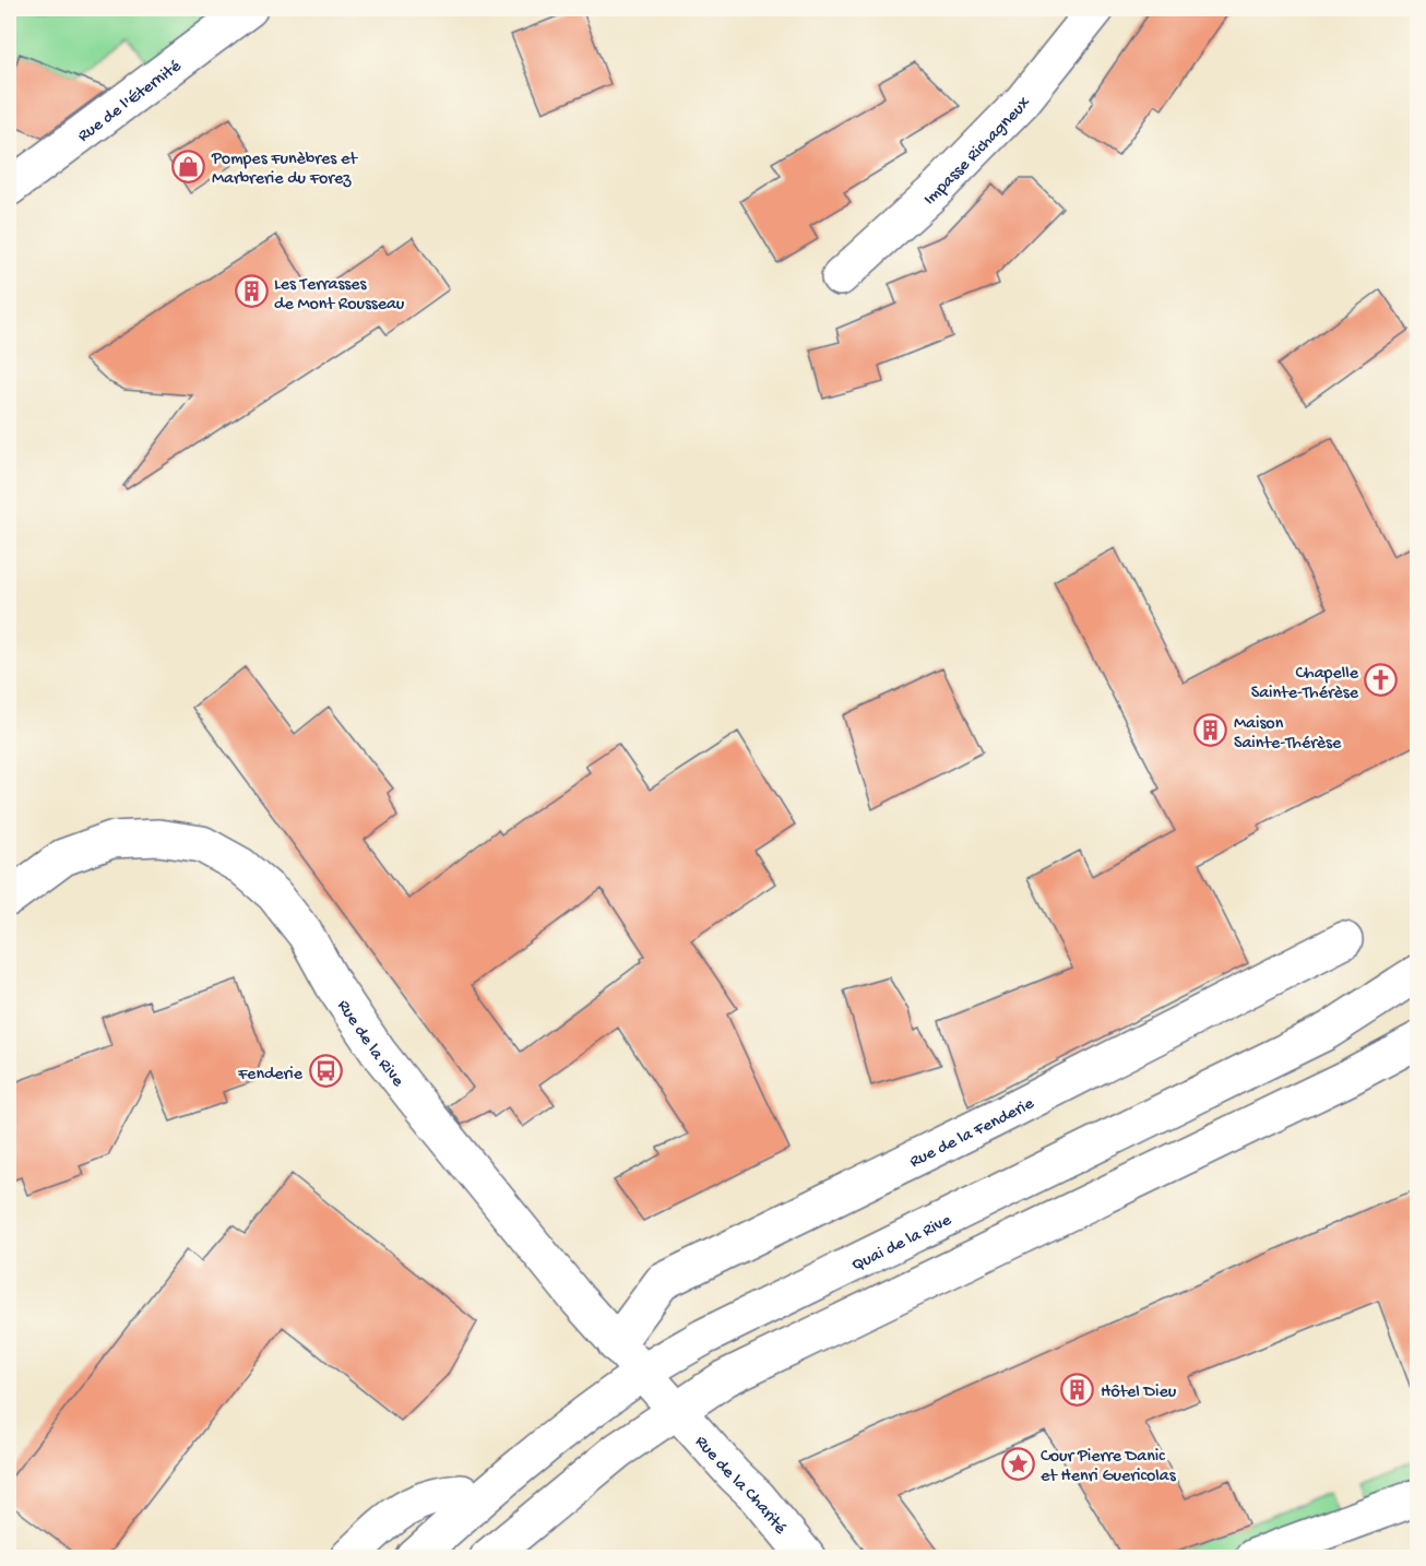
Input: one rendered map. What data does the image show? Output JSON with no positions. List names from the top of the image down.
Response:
{
  "streets": {
    "main road": [
      "Rue de l'Éternité",
      "Impasse Richagneux",
      "Rue de la Rive",
      "Rue de la Fenderie",
      "Quai de la Rive",
      "Rue de la Charité"
    ]
  },
  "crossings": [
    ["Rue de la Rive", "Rue de la Fenderie"],
    ["Rue de la Rive", "Quai de la Rive"],
    ["Rue de la Rive", "Rue de la Charité"]
  ],
  "places": {
    "shop": ["Pompes Funèbres et Marbrerie du Forez"],
    "building": ["Les Terrasses de Mont Rousseau", "Maison Sainte-Thérèse", "Hôtel Dieu"],
    "church": ["Chapelle Sainte-Thérèse"],
    "bus stop": ["Fenderie"],
    "place": ["Cour Pierre Danic et Henri Guericolas"]
  }
}
